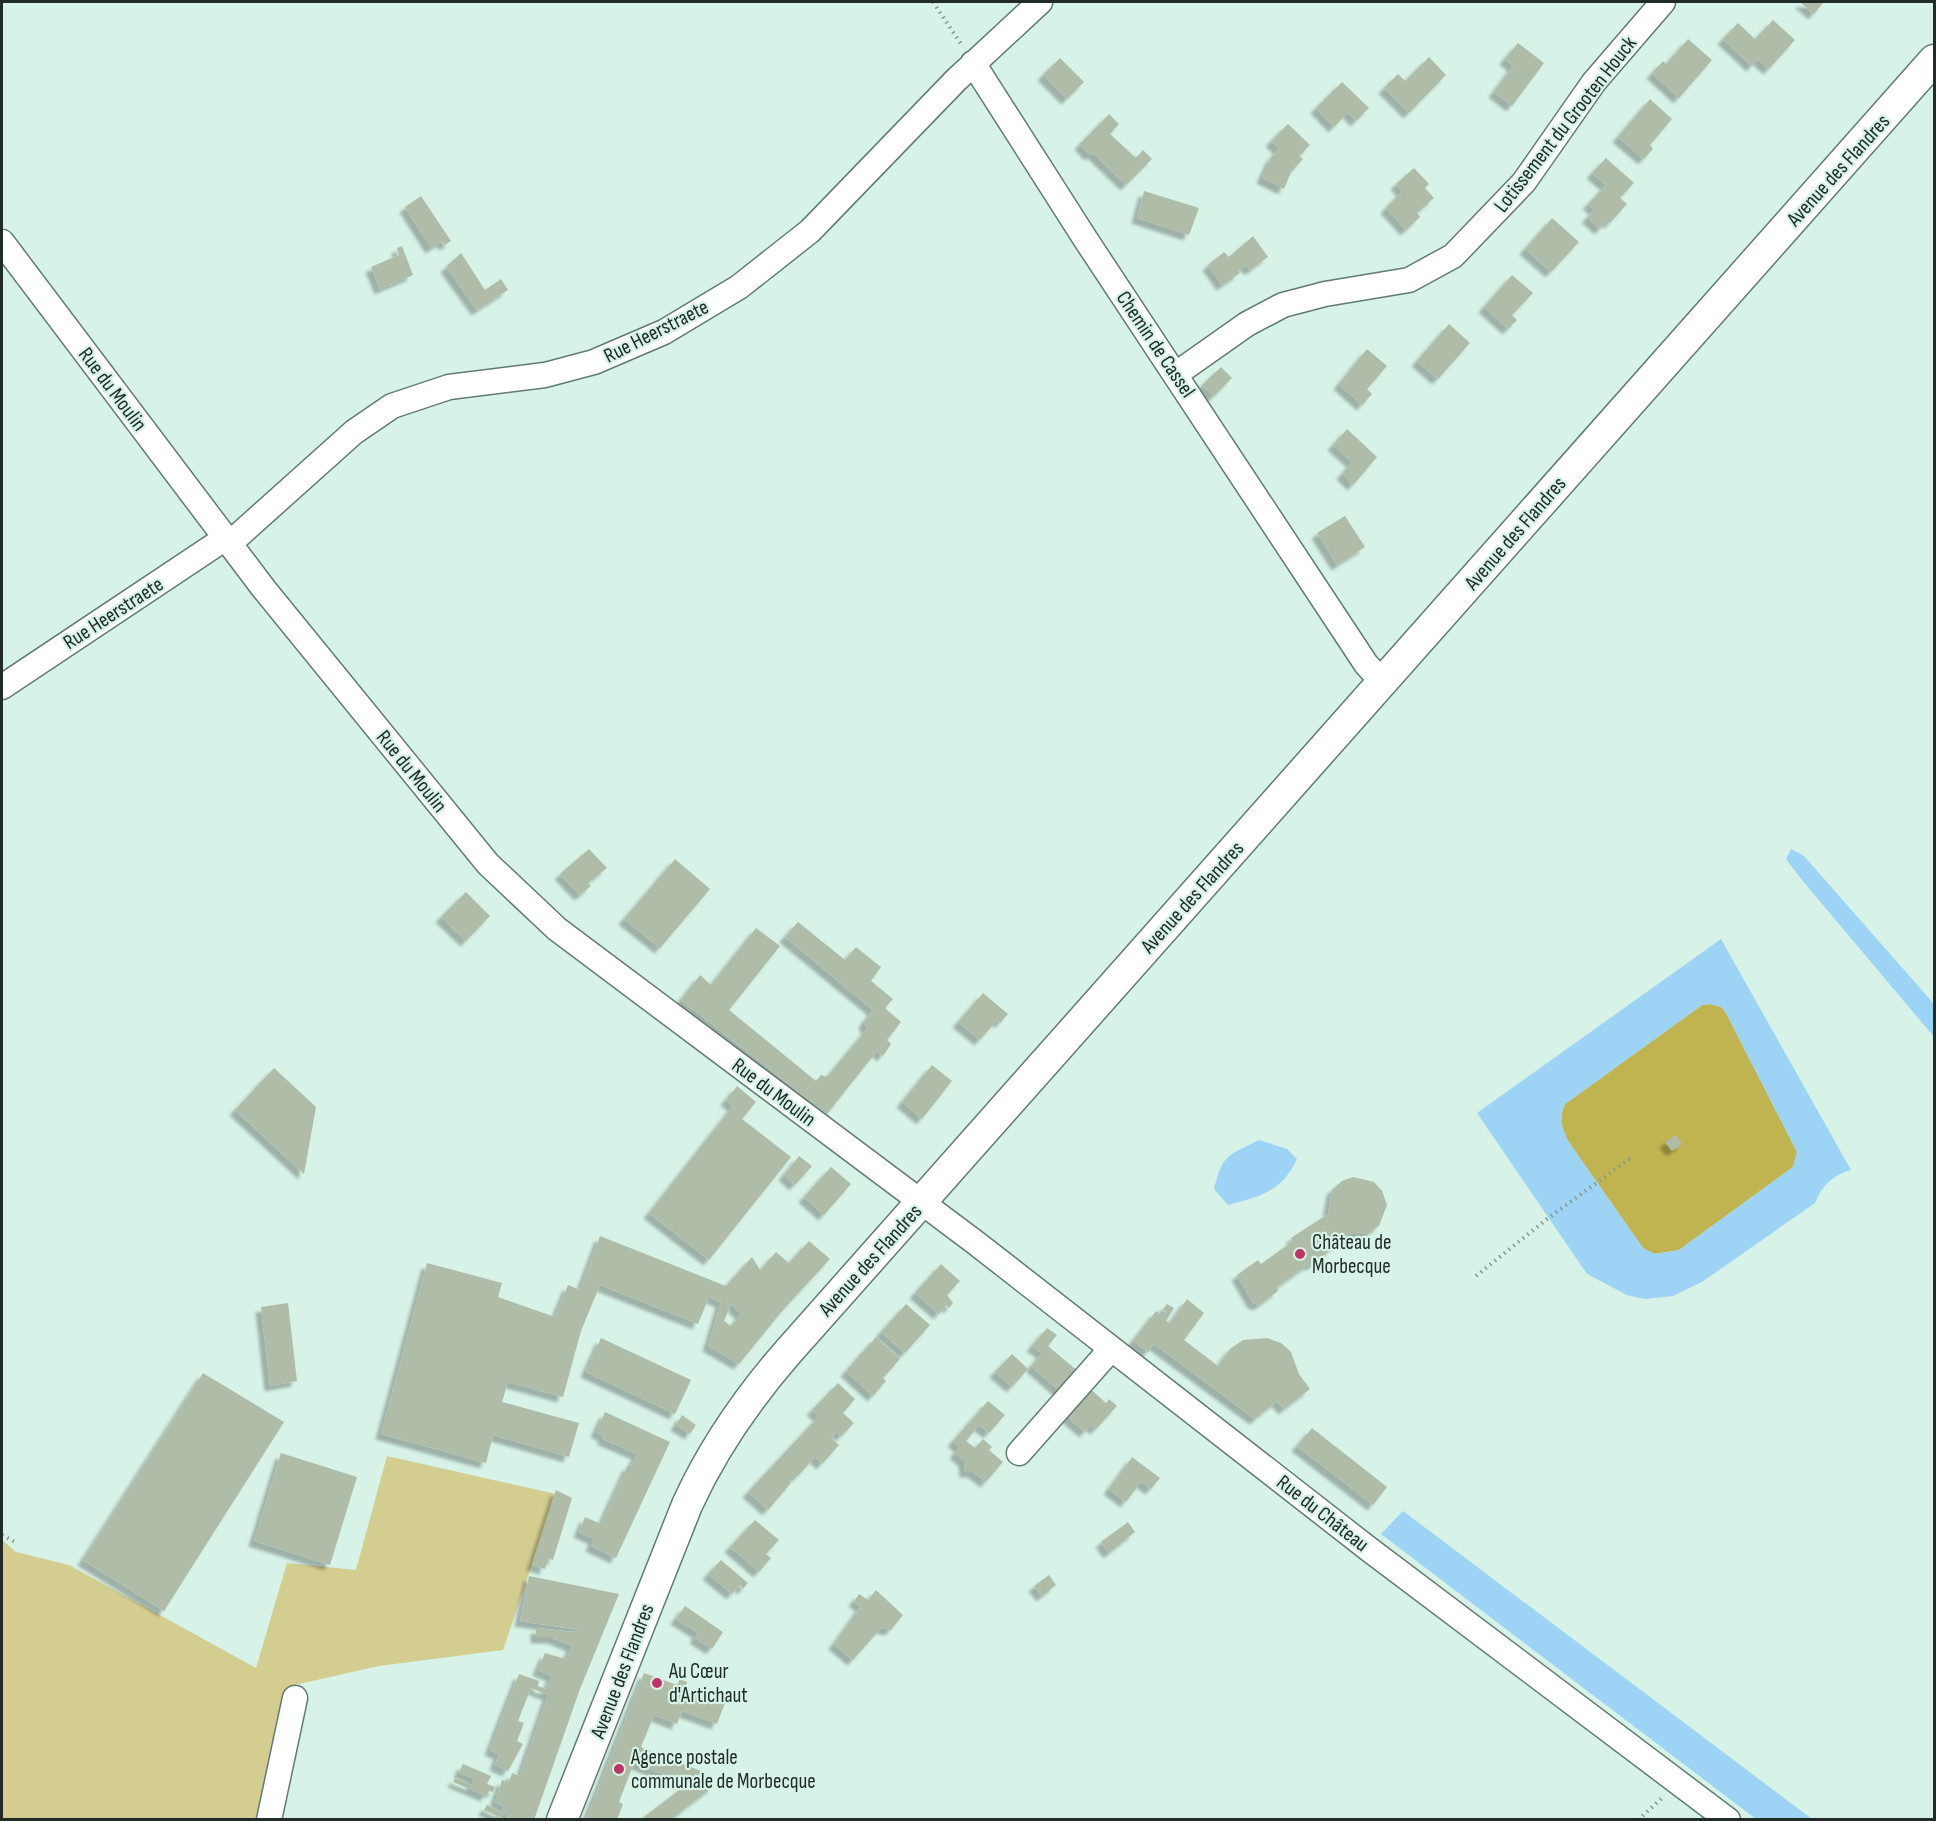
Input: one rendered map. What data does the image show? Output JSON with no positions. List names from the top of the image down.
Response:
{
  "streets": {
    "main road": ["Avenue des Flandres"],
    "street": [
      "Lotissement du Grooten Houck",
      "Rue Heerstraete",
      "Chemin de Cassel",
      "Rue du Moulin",
      "Rue du Château"
    ]
  },
  "crossings": [
    ["Lotissement du Grooten Houck", "Chemin de Cassel"],
    ["Avenue des Flandres", "Chemin de Cassel"],
    ["Avenue des Flandres", "Rue du Moulin"],
    ["Avenue des Flandres", "Rue du Château"],
    ["Rue Heerstraete", "Chemin de Cassel"],
    ["Rue Heerstraete", "Rue du Moulin"],
    ["Rue du Moulin", "Rue du Château"]
  ],
  "places": ["Château de Morbecque", "Au Cœur d'Artichaut", "Agence postale communale de Morbecque"]
}
